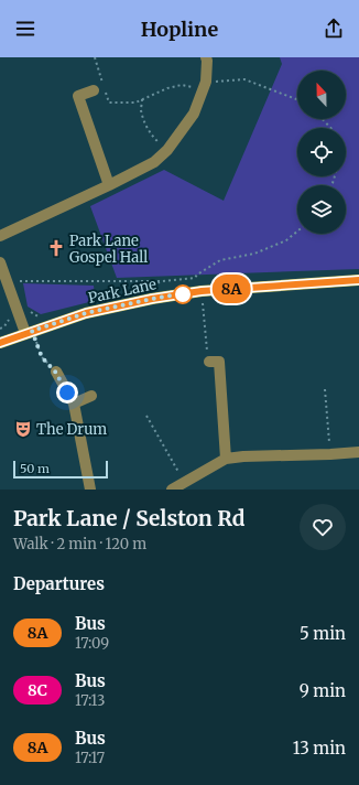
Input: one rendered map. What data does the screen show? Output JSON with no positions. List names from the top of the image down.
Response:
{
  "streets": {
    "main road": ["Park Lane"]
  },
  "places": {
    "church": ["Park Lane Gospel Hall"],
    "theatre": ["The Drum"]
  },
  "lines": ["bus line 8A"],
  "scale_bar": "50 m",
  "north": "top",
  "page": {
    "header": "Hopline",
    "on_map": "8A",
    "scale": "50 m",
    "heading": [
      ["Park Lane / Selston Rd", "Walk · 2 min · 120 m"],
      "Departures"
    ],
    "list": [
      {
        "mark": "8A",
        "name": "Bus",
        "note": "17:09",
        "value": "5 min"
      },
      {
        "mark": "8C",
        "name": "Bus",
        "note": "17:13",
        "value": "9 min"
      },
      {
        "mark": "8A",
        "name": "Bus",
        "note": "17:17",
        "value": "13 min"
      }
    ]
  }
}
